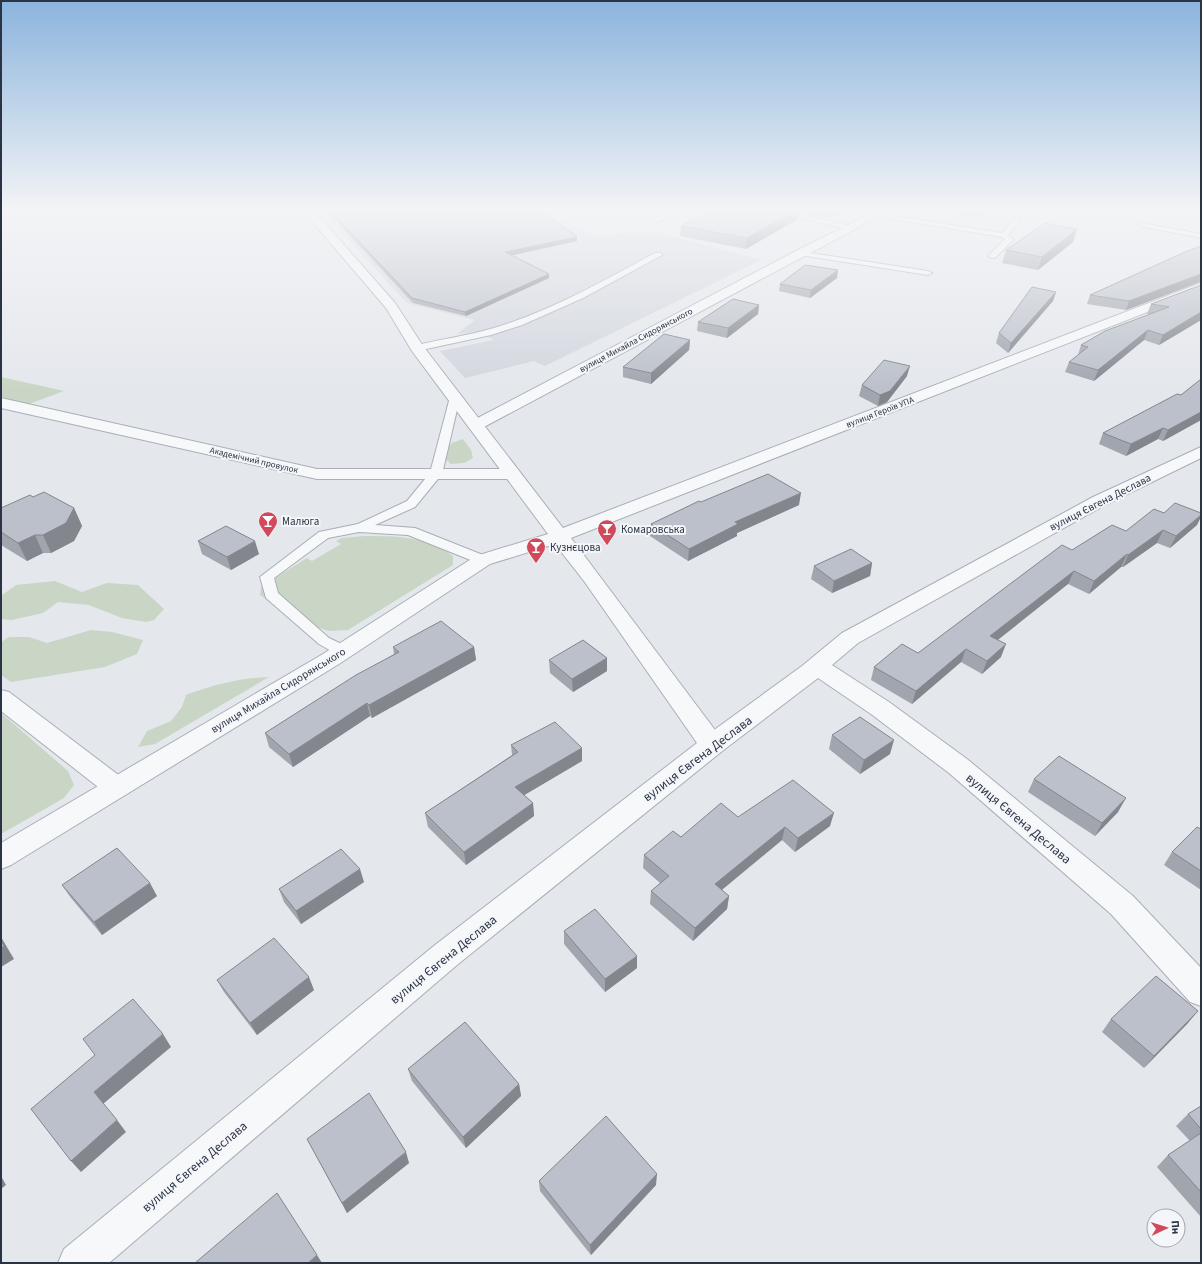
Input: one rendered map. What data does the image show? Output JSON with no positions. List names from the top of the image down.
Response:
{
  "streets": {
    "street": [
      "вулиця Михайла Сидорянського",
      "вулиця Героїв УПА",
      "Академічний провулок",
      "вулиця Євгена Деслава"
    ]
  },
  "crossings": [
    ["вулиця Михайла Сидорянського", "вулиця Героїв УПА"]
  ],
  "places": {
    "bar": ["Малюга", "Комаровська", "Кузнєцова"]
  },
  "north": "right"
}
